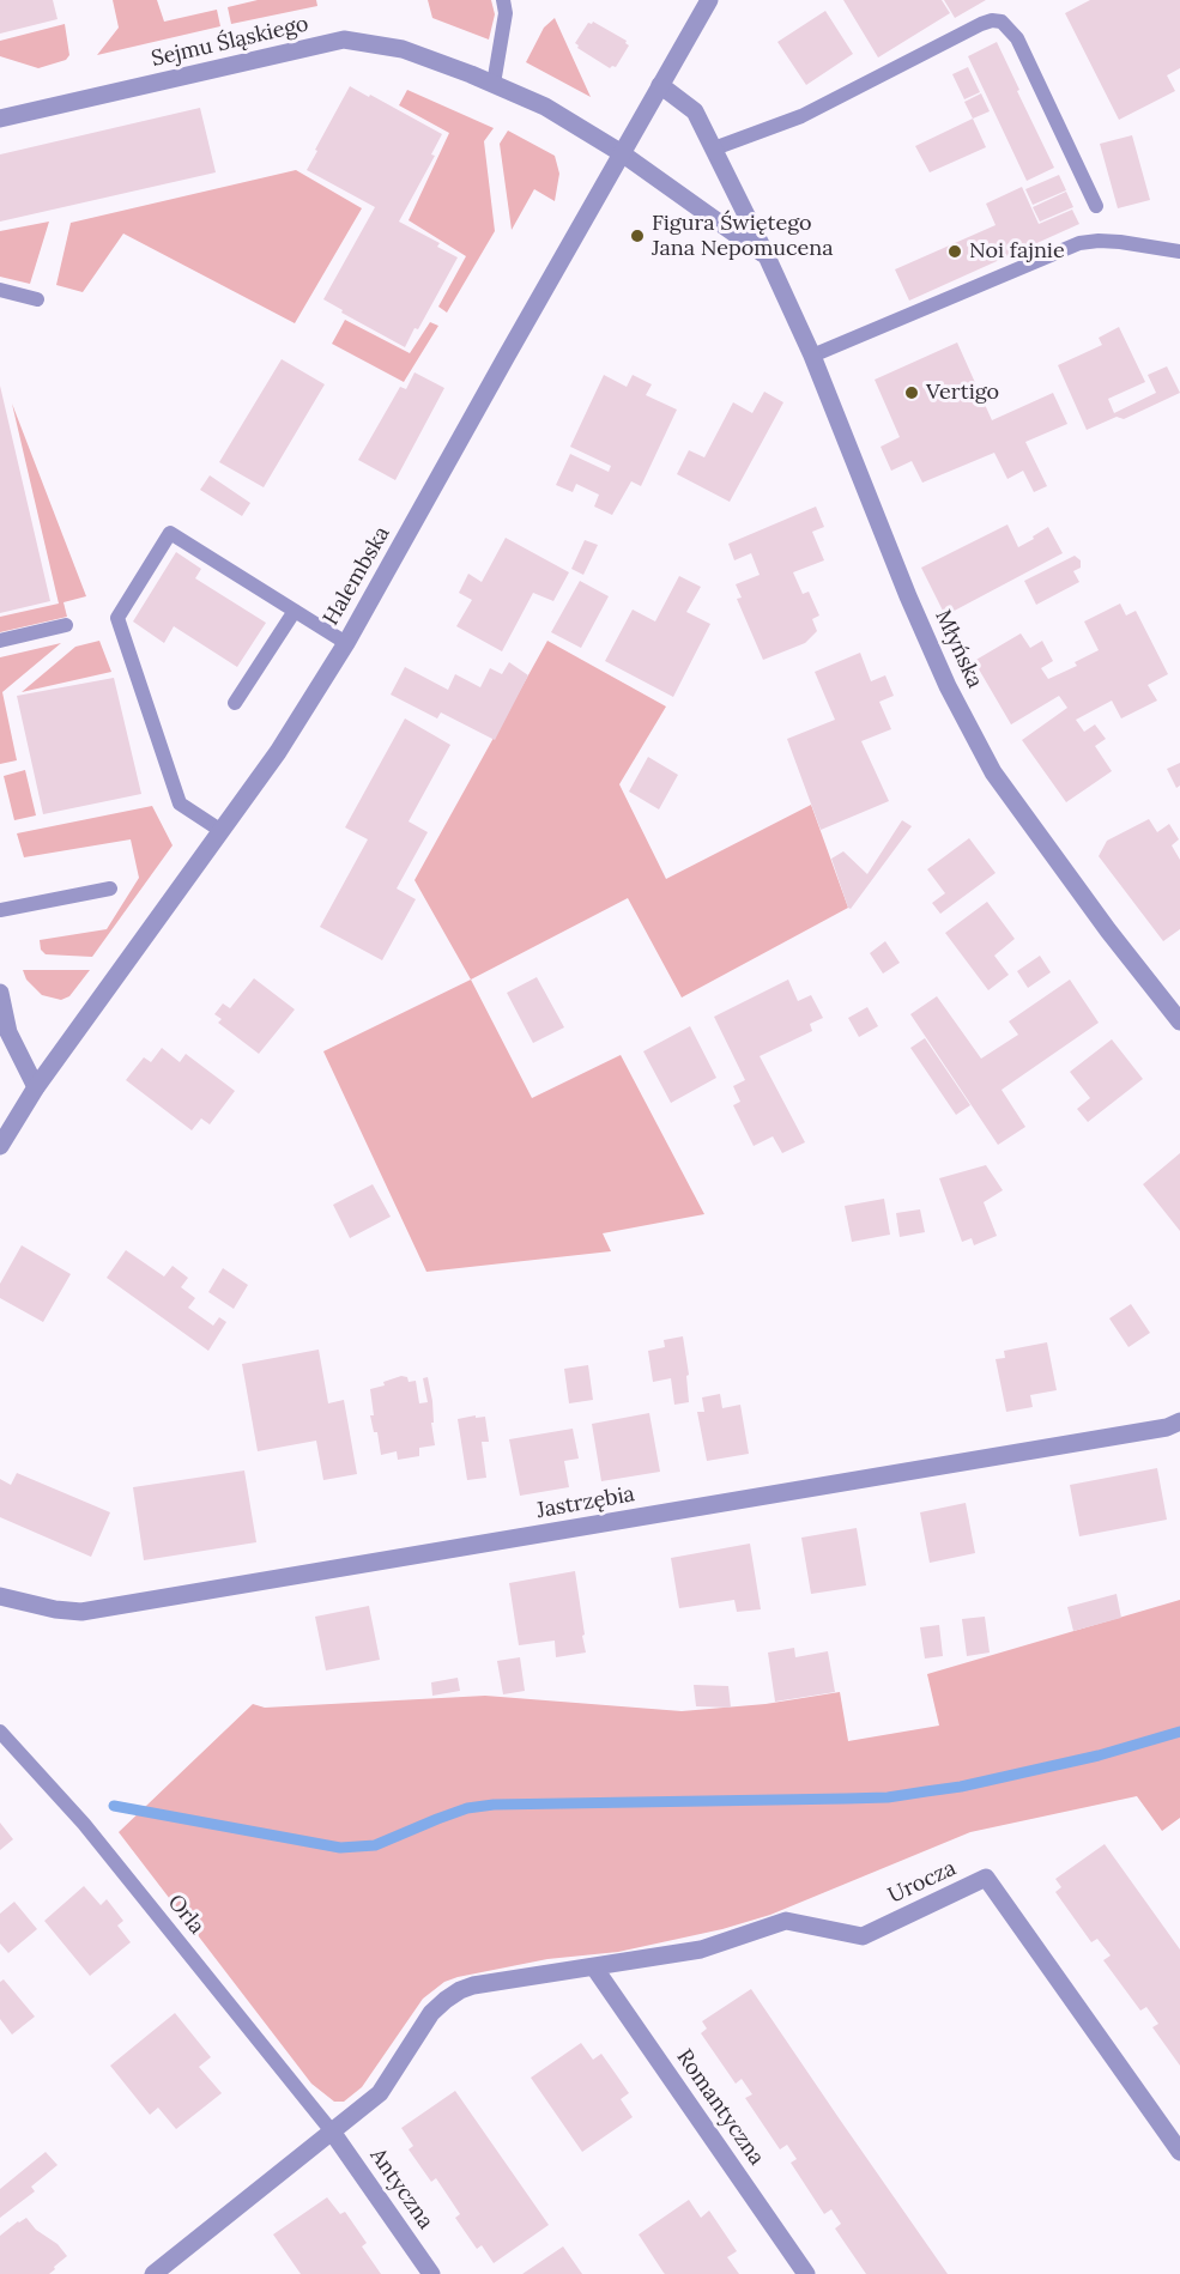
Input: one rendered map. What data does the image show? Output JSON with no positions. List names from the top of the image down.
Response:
{
  "streets": {
    "street": [
      "Sejmu Śląskiego",
      "Halembska",
      "Młyńska",
      "Jastrzębia",
      "Urocza",
      "Romantyczna",
      "Antyczna"
    ],
    "lane": ["Orla"]
  },
  "crossings": [
    ["Sejmu Śląskiego", "Halembska"],
    ["Sejmu Śląskiego", "Młyńska"],
    ["Halembska", "Młyńska"],
    ["Urocza", "Romantyczna"],
    ["Orla", "Antyczna"]
  ],
  "places": ["Figura Świętego Jana Nepomucena", "Noi fajnie", "Vertigo"]
}
